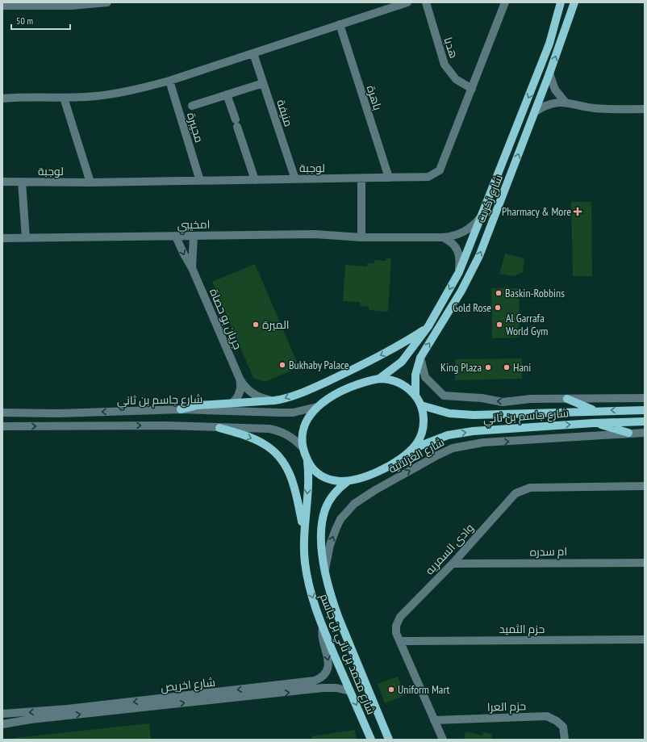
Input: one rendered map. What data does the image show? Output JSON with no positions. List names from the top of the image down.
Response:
{
  "streets": {
    "main road": ["شارع زكريت", "شارع جاسم بن ثاني", "شارع محمد بن ثاني بن جاسم"],
    "street": [
      "هدبا",
      "باهرة",
      "منيفة",
      "مجيبرة",
      "لوجبة",
      "امخيبي",
      "جريان بو حصاة",
      "شارع الغزلانية",
      "وادى السمريه",
      "ام سدره",
      "حزم الثميد",
      "شارع اخريص",
      "حزم العرا"
    ]
  },
  "crossings": [
    ["هدبا", "لوجبة"],
    ["باهرة", "لوجبة"],
    ["منيفة", "لوجبة"],
    ["مجيبرة", "لوجبة"],
    ["شارع زكريت", "امخيبي"],
    ["شارع زكريت", "شارع جاسم بن ثاني"],
    ["شارع زكريت", "شارع محمد بن ثاني بن جاسم"],
    ["امخيبي", "جريان بو حصاة"],
    ["شارع جاسم بن ثاني", "شارع محمد بن ثاني بن جاسم"],
    ["شارع الغزلانية", "شارع محمد بن ثاني بن جاسم"],
    ["وادى السمريه", "ام سدره"],
    ["وادى السمريه", "حزم الثميد"],
    ["وادى السمريه", "حزم العرا"],
    ["شارع محمد بن ثاني بن جاسم", "شارع اخريص"]
  ],
  "one_way": ["شارع الغزلانية"],
  "places": {
    "health": ["Pharmacy & More"],
    "other": [
      "Baskin-Robbins",
      "Gold Rose",
      "الميرة",
      "Al Garrafa World Gym",
      "Bukhaby Palace",
      "King Plaza",
      "Hani",
      "Uniform Mart"
    ]
  },
  "scale_bar": "50 m"
}
